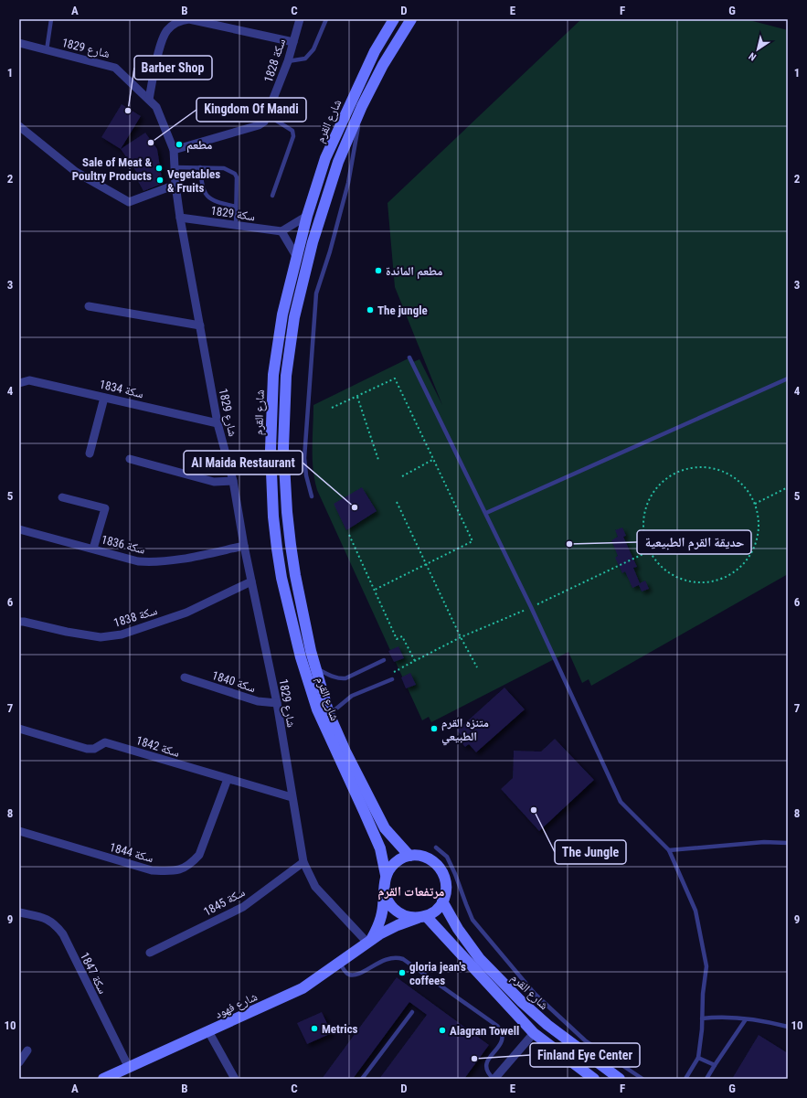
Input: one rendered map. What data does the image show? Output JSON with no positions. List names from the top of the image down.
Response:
{
  "streets": {
    "main road": ["شارع القرم", "شارع فهود"],
    "street": [
      "1829 شارع",
      "سكة 1828",
      "سكة 1829",
      "سكة 1834",
      "سكة 1836",
      "1838 سكة",
      "سكة 1840",
      "سكة 1842",
      "سكة 1844",
      "1845 سكة",
      "سكة 1847"
    ]
  },
  "crossings": [
    ["1829 شارع", "سكة 1828"],
    ["1829 شارع", "سكة 1829"],
    ["1829 شارع", "سكة 1834"],
    ["1829 شارع", "سكة 1836"],
    ["1829 شارع", "1838 سكة"],
    ["1829 شارع", "سكة 1840"],
    ["1829 شارع", "سكة 1842"],
    ["1829 شارع", "1845 سكة"],
    ["1829 شارع", "شارع فهود"],
    ["شارع القرم", "شارع فهود"],
    ["سكة 1842", "سكة 1844"],
    ["سكة 1847", "شارع فهود"]
  ],
  "districts": ["مرتفعات القرم"],
  "places": [
    "Barber Shop",
    "Kingdom Of Mandi",
    "مطعم",
    "Sale of Meat & Poultry Products",
    "Vegetables & Fruits",
    "مطعم المائدة",
    "The jungle",
    "Al Maida Restaurant",
    "حديقة القرم الطبيعية",
    "متنزه القرم الطبيعي",
    "The Jungle",
    "gloria jean's coffees",
    "Metrics",
    "Alagran Towell",
    "Finland Eye Center"
  ],
  "north": "bottom left",
  "grid": {
    "columns": [
      "A",
      "B",
      "C",
      "D",
      "E",
      "F",
      "G"
    ],
    "rows": [
      "1",
      "2",
      "3",
      "4",
      "5",
      "6",
      "7",
      "8",
      "9",
      "10"
    ]
  }
}
